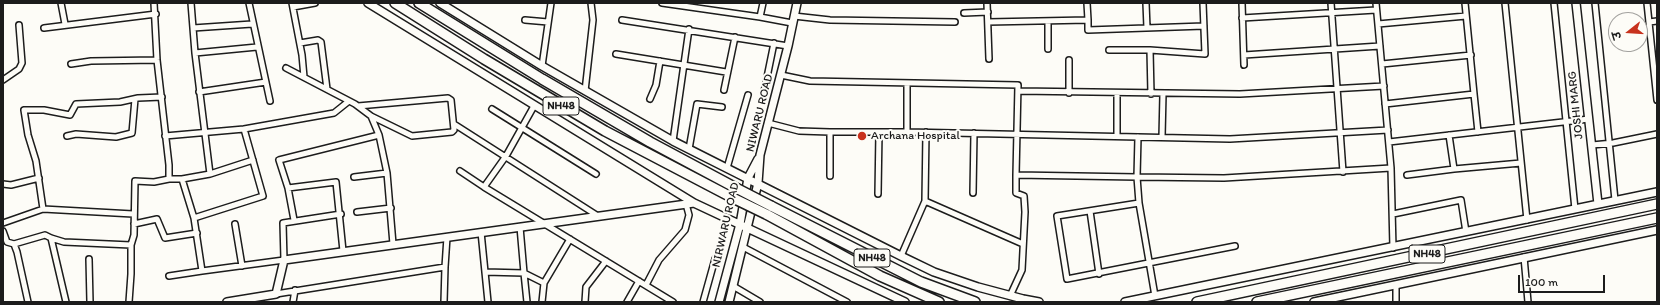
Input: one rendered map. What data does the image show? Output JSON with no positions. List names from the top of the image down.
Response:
{
  "streets": {
    "highway": ["NH48"],
    "street": ["JOSHI MARG", "NIWARU ROAD", "NIRWARU ROAD"]
  },
  "crossings": [
    ["NIWARU ROAD", "NIRWARU ROAD"]
  ],
  "places": ["Archana Hospital"],
  "scale_bar": "100 m",
  "north": "left"
}
